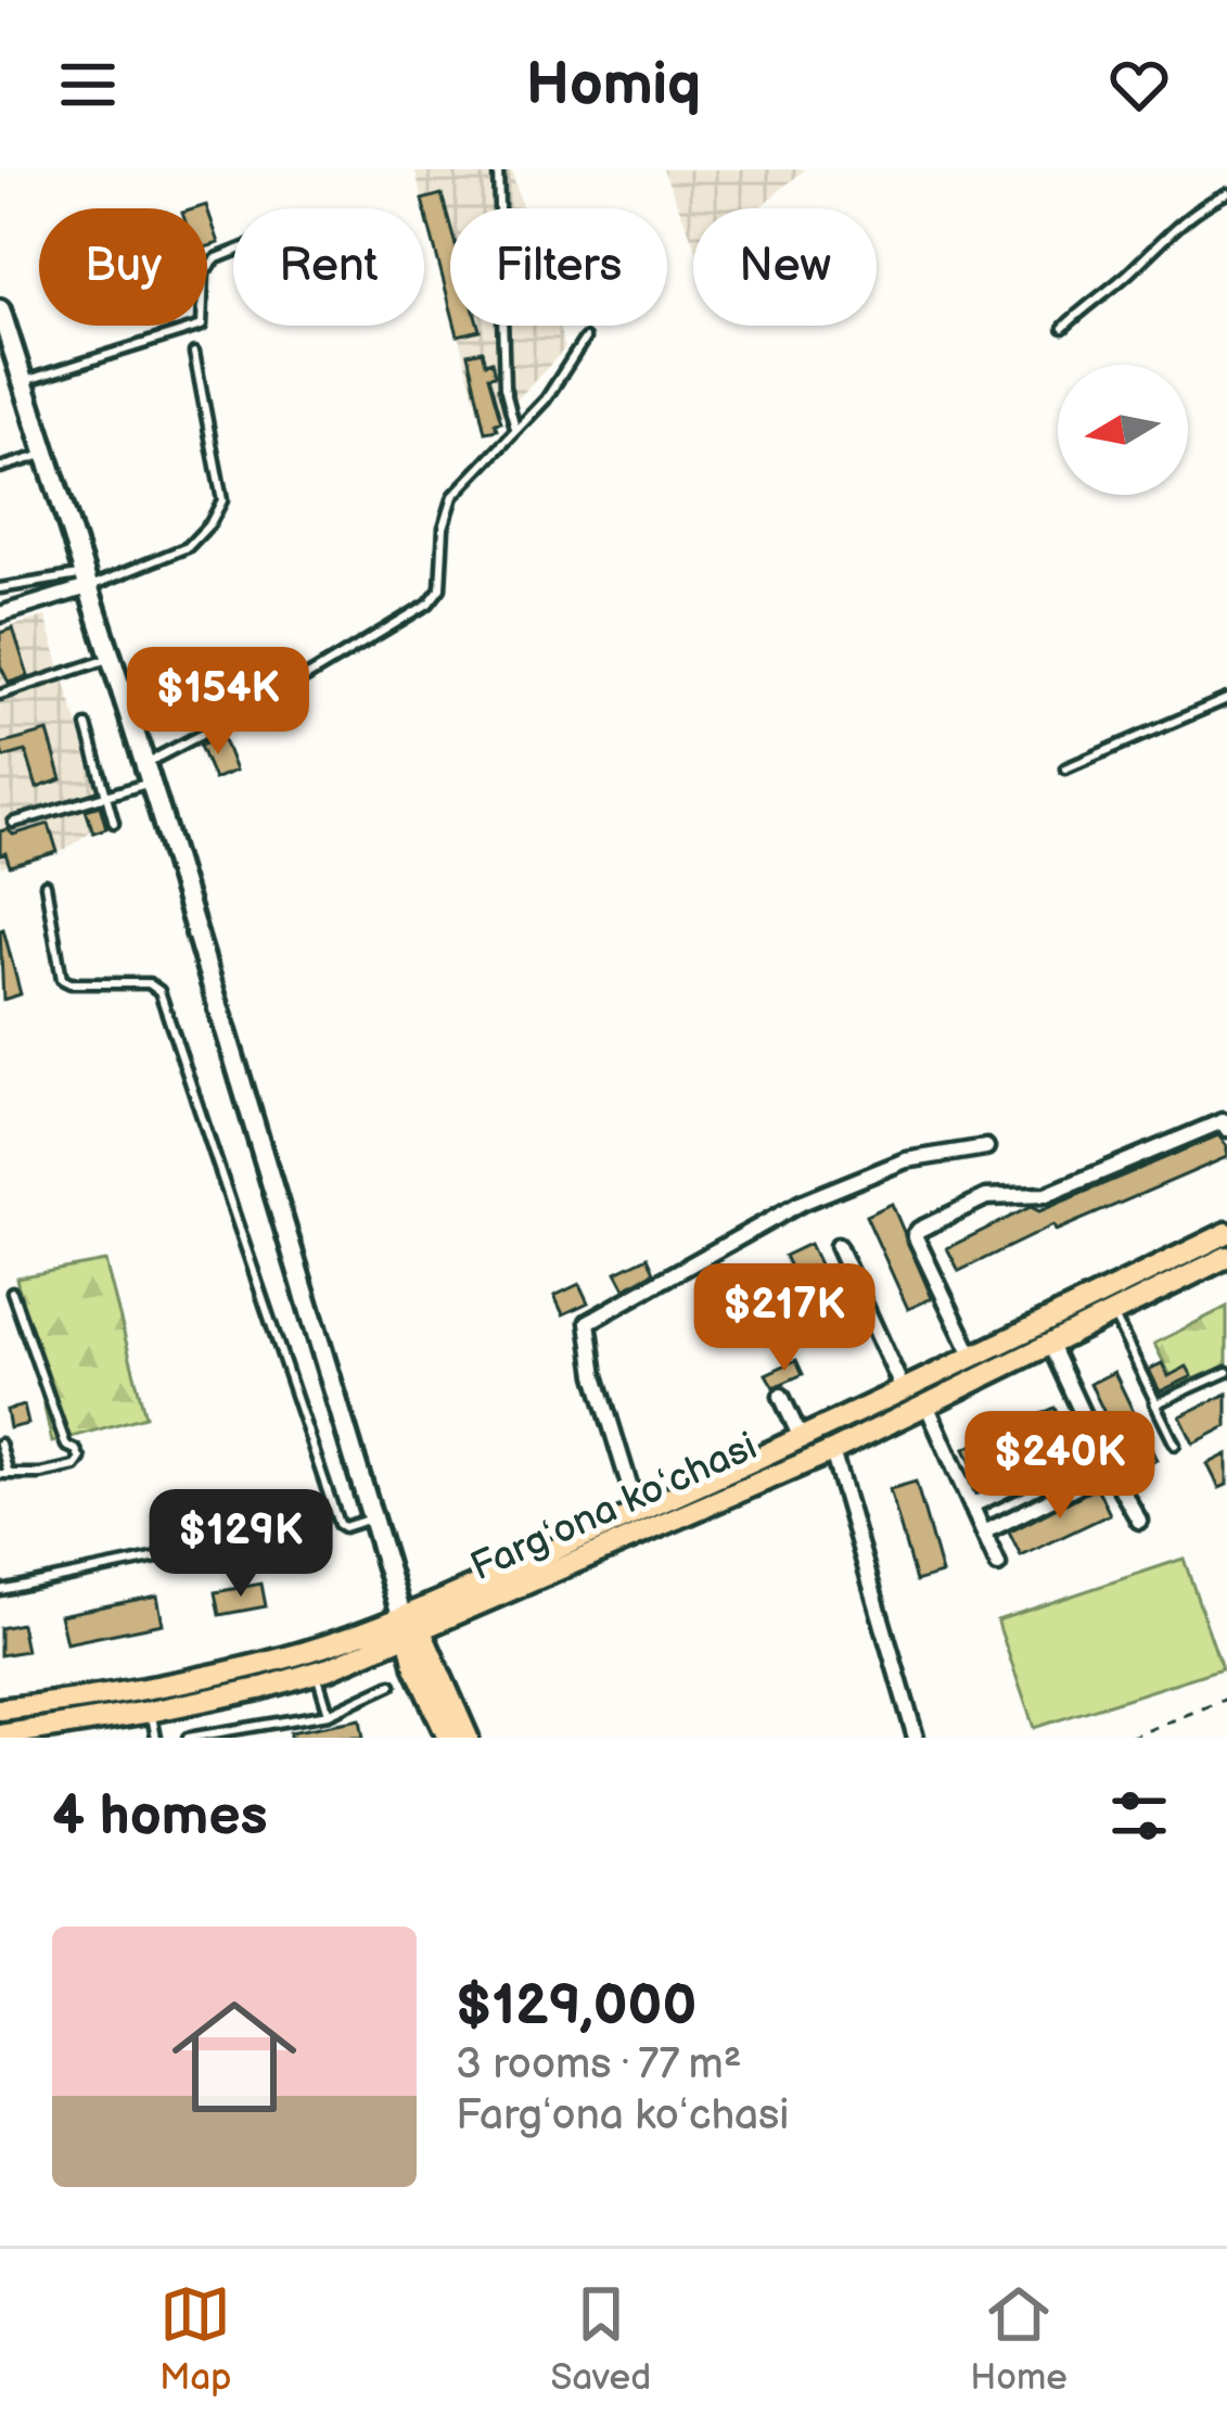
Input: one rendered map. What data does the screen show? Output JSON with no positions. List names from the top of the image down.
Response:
{
  "streets": {
    "main road": ["Fargʻona koʻchasi"]
  },
  "north": "left",
  "page": {
    "header": "Homiq",
    "chip": [
      "Buy",
      "Rent",
      "Filters",
      "New"
    ],
    "price": [
      "$154K",
      "$217K",
      "$240K",
      "$129K"
    ],
    "heading": "4 homes",
    "list": [
      {
        "name": "$129,000",
        "note": "3 rooms · 77 m² · Fargʻona koʻchasi"
      }
    ],
    "tabs": ["Map", "Saved", "Home"]
  }
}
